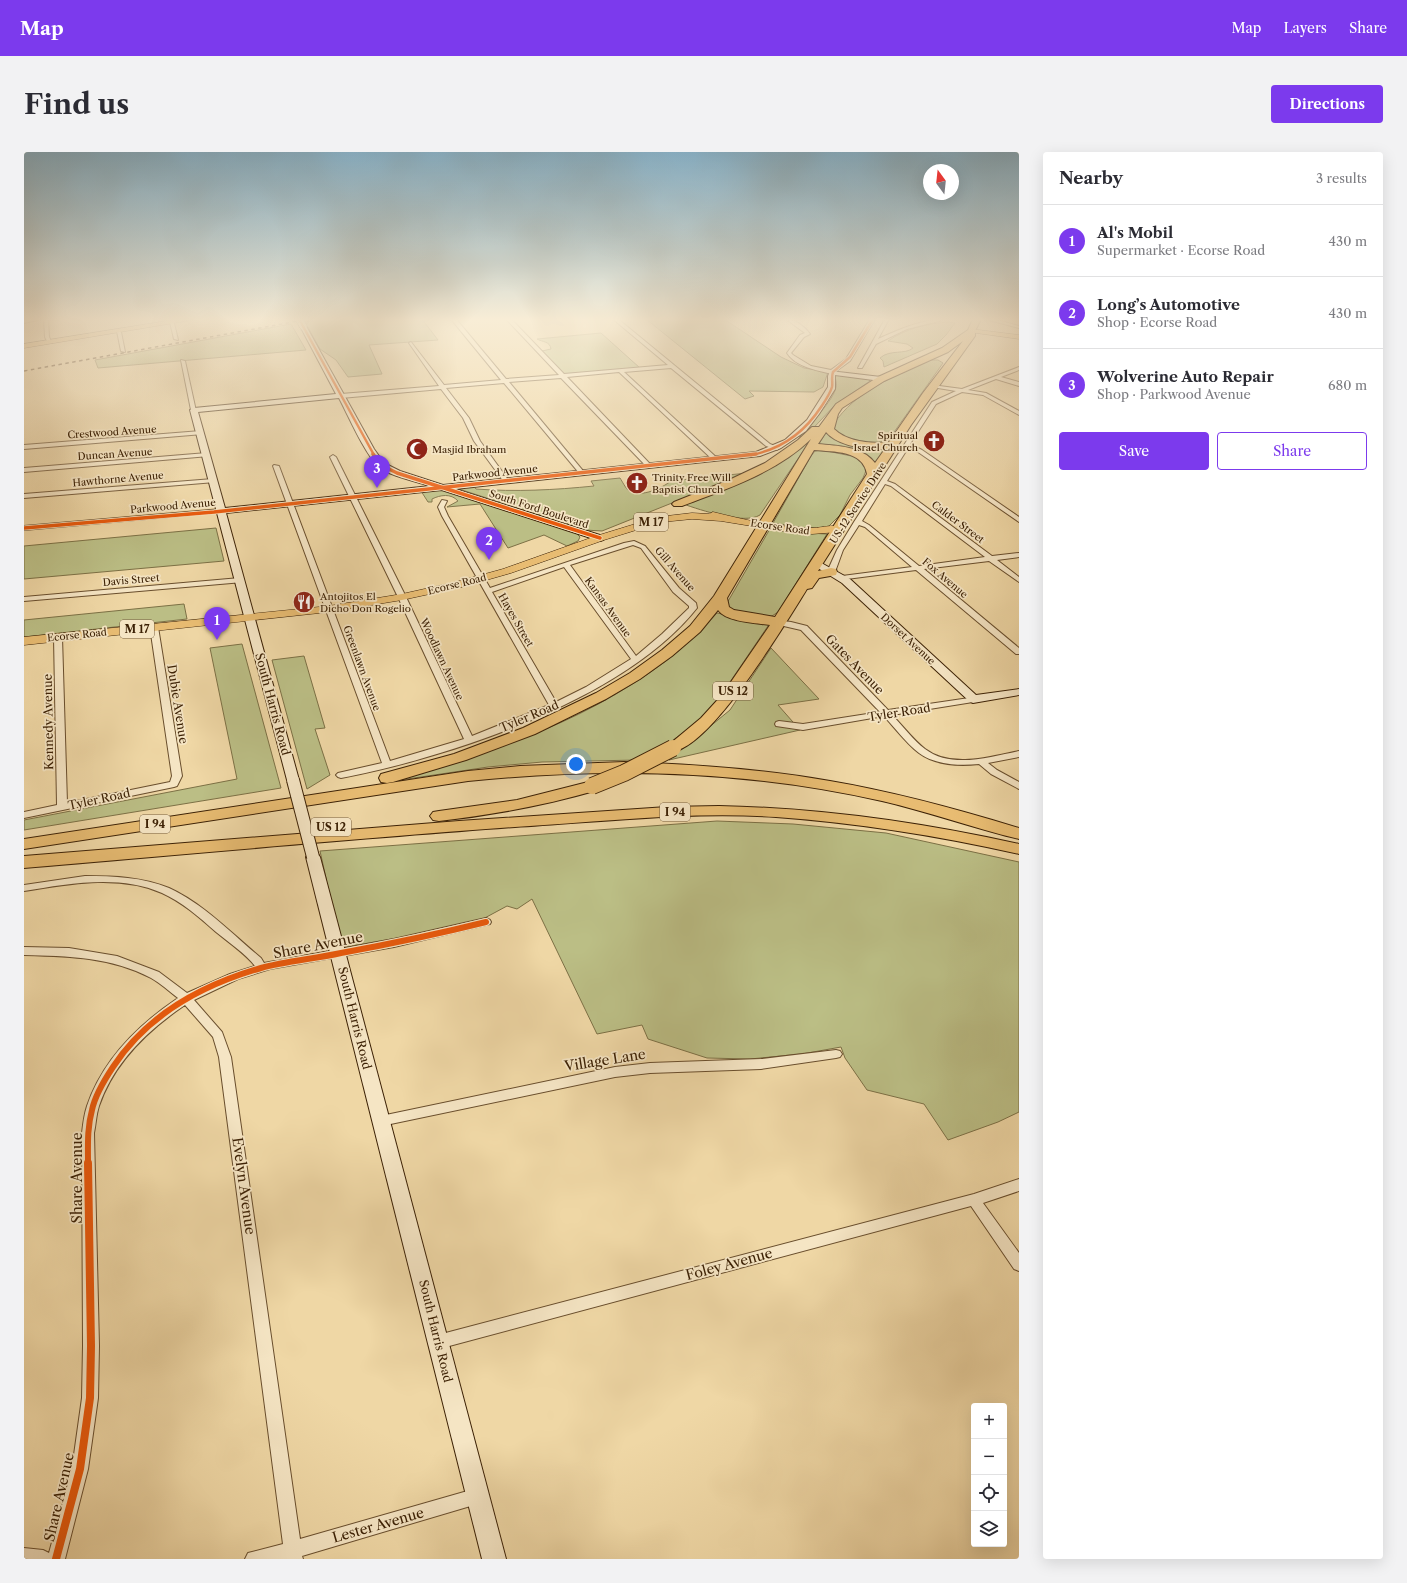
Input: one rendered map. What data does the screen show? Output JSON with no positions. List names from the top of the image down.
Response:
{
  "streets": {
    "highway": ["US 12", "I 94"],
    "main road": ["M 17", "Ecorse Road"],
    "street": [
      "Crestwood Avenue",
      "Duncan Avenue",
      "Parkwood Avenue",
      "Hawthorne Avenue",
      "US-12 Service Drive",
      "South Ford Boulevard",
      "Calder Street",
      "Gill Avenue",
      "Fox Avenue",
      "Davis Street",
      "Kansas Avenue",
      "Hayes Street",
      "Dorset Avenue",
      "Woodlawn Avenue",
      "Gates Avenue",
      "Greenlawn Avenue",
      "Dubie Avenue",
      "South Harris Road",
      "Tyler Road",
      "Kennedy Avenue",
      "Share Avenue",
      "Village Lane",
      "Evelyn Avenue",
      "Foley Avenue",
      "Lester Avenue"
    ]
  },
  "crossings": [
    ["Crestwood Avenue", "South Harris Road"],
    ["Duncan Avenue", "South Harris Road"],
    ["Parkwood Avenue", "South Ford Boulevard"],
    ["Parkwood Avenue", "Woodlawn Avenue"],
    ["Parkwood Avenue", "Greenlawn Avenue"],
    ["Parkwood Avenue", "South Harris Road"],
    ["Hawthorne Avenue", "South Harris Road"],
    ["US-12 Service Drive", "Calder Street"],
    ["US-12 Service Drive", "Fox Avenue"],
    ["US-12 Service Drive", "Dorset Avenue"],
    ["South Ford Boulevard", "Ecorse Road"],
    ["Ecorse Road", "Hayes Street"],
    ["Ecorse Road", "Woodlawn Avenue"],
    ["Ecorse Road", "Greenlawn Avenue"],
    ["Ecorse Road", "US 12"],
    ["Ecorse Road", "Dubie Avenue"],
    ["Ecorse Road", "South Harris Road"],
    ["Ecorse Road", "Kennedy Avenue"],
    ["Gill Avenue", "Kansas Avenue"],
    ["Gill Avenue", "Tyler Road"],
    ["Davis Street", "South Harris Road"],
    ["Kansas Avenue", "Tyler Road"],
    ["Hayes Street", "Tyler Road"],
    ["Dorset Avenue", "US 12"],
    ["Dorset Avenue", "Tyler Road"],
    ["Woodlawn Avenue", "Tyler Road"],
    ["Gates Avenue", "US 12"],
    ["Gates Avenue", "Tyler Road"],
    ["Greenlawn Avenue", "Tyler Road"],
    ["US 12", "I 94"],
    ["Dubie Avenue", "Tyler Road"],
    ["South Harris Road", "Share Avenue"],
    ["South Harris Road", "Village Lane"],
    ["South Harris Road", "Foley Avenue"],
    ["South Harris Road", "Lester Avenue"],
    ["Tyler Road", "Kennedy Avenue"],
    ["Share Avenue", "Evelyn Avenue"],
    ["Evelyn Avenue", "Lester Avenue"]
  ],
  "places": {
    "church": ["Spiritual Israel Church", "Trinity Free Will Baptist Church"],
    "mosque": ["Masjid Ibraham"],
    "restaurant": ["Antojitos El Dicho Don Rogelio"]
  },
  "north": "top",
  "page": {
    "header": "Map",
    "nav": ["Map", "Layers", "Share"],
    "buttons": [
      "Directions",
      ["Save", "Share"]
    ],
    "title": "Find us",
    "heading": ["Nearby", "3 results"],
    "list": [
      {
        "mark": "1",
        "name": "Al's Mobil",
        "note": "Supermarket · Ecorse Road",
        "value": "430 m"
      },
      {
        "mark": "2",
        "name": "Long’s Automotive",
        "note": "Shop · Ecorse Road",
        "value": "430 m"
      },
      {
        "mark": "3",
        "name": "Wolverine Auto Repair",
        "note": "Shop · Parkwood Avenue",
        "value": "680 m"
      }
    ],
    "pins": ["3", "2", "1"],
    "map_buttons": ["+", "−"]
  }
}
